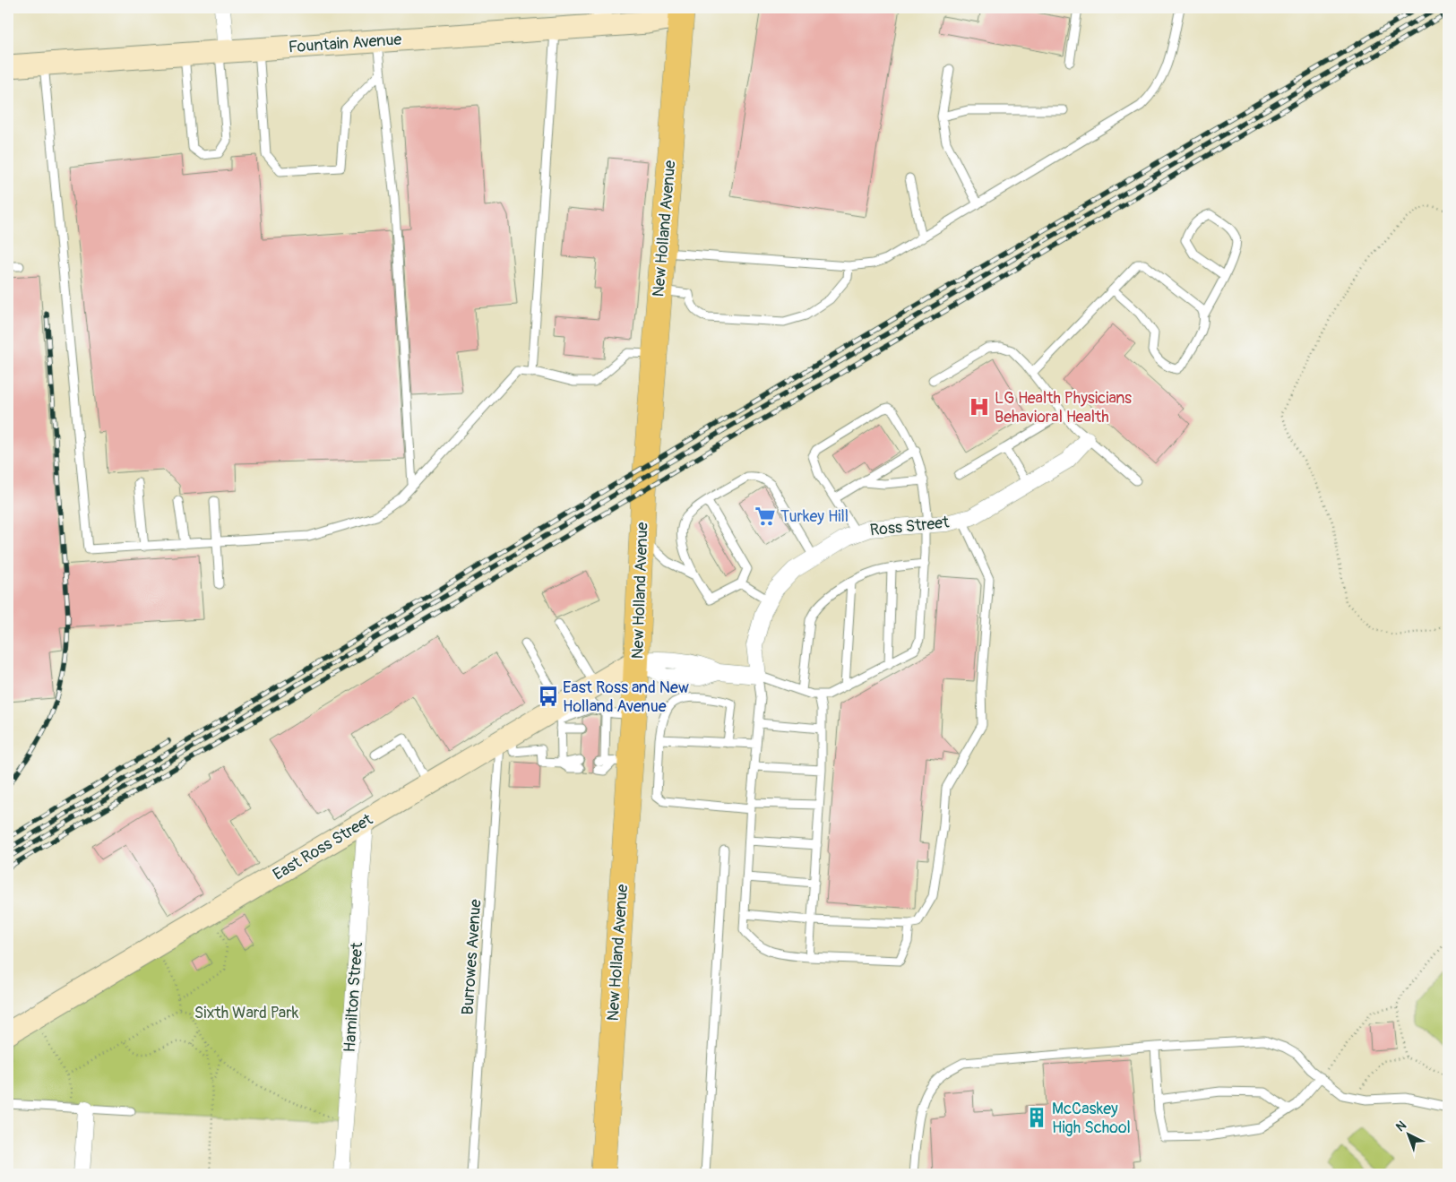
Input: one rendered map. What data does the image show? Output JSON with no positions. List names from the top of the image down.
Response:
{
  "streets": {
    "main road": ["New Holland Avenue"],
    "street": [
      "Fountain Avenue",
      "Ross Street",
      "East Ross Street",
      "Hamilton Street"
    ],
    "lane": ["Burrowes Avenue"]
  },
  "crossings": [
    ["Fountain Avenue", "New Holland Avenue"],
    ["New Holland Avenue", "East Ross Street"],
    ["East Ross Street", "Burrowes Avenue"],
    ["East Ross Street", "Hamilton Street"]
  ],
  "parks": ["Sixth Ward Park"],
  "places": {
    "hospital": ["LG Health Physicians Behavioral Health"],
    "supermarket": ["Turkey Hill"],
    "bus stop": ["East Ross and New Holland Avenue"],
    "building": ["McCaskey High School"]
  },
  "north": "top left"
}
